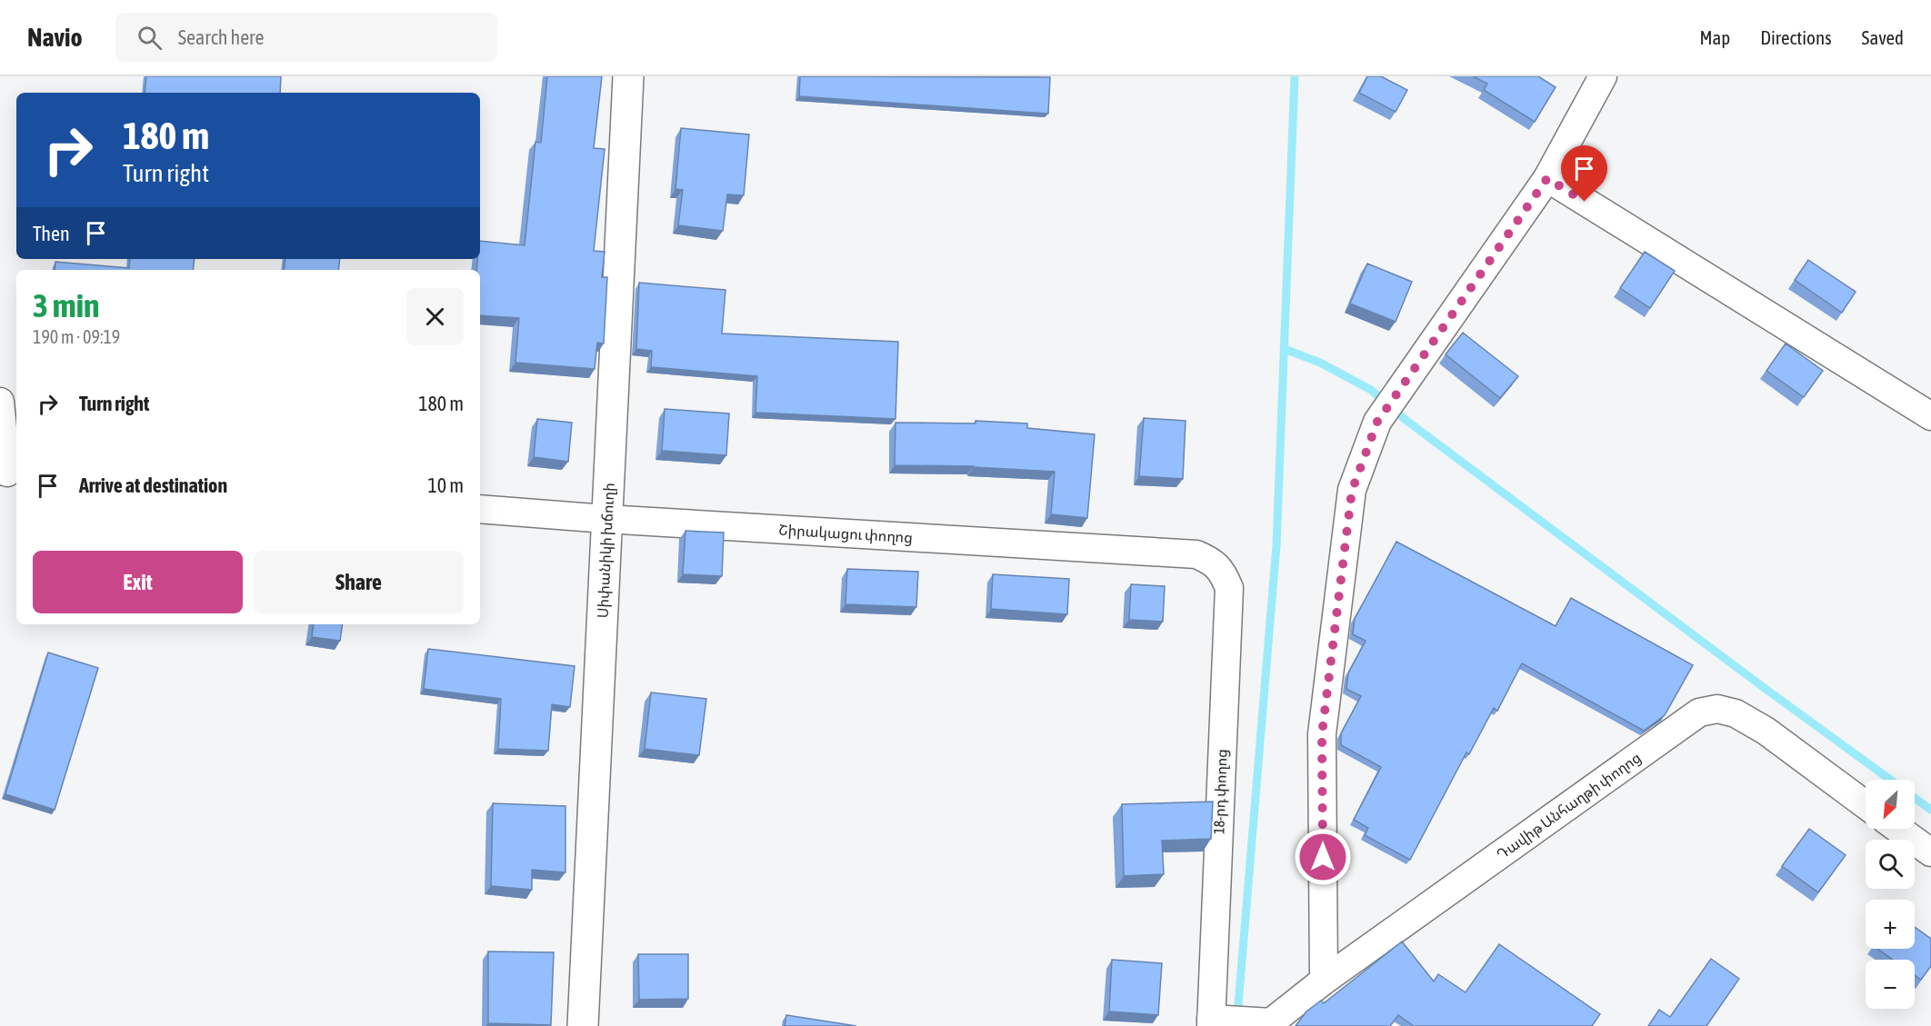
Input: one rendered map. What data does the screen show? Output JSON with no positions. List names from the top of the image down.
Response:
{
  "streets": {
    "main road": ["Սիփանիկի խճուղի"],
    "street": ["Շիրակացու փողոց", "18-րդ փողոց", "Դավիթ Անհաղթի փողոց"]
  },
  "crossings": [
    ["Շիրակացու փողոց", "Սիփանիկի խճուղի"],
    ["Շիրակացու փողոց", "18-րդ փողոց"]
  ],
  "north": "bottom left",
  "page": {
    "header": "Navio",
    "search": "Search here",
    "nav": ["Map", "Directions", "Saved"],
    "turn": ["180 m", "Turn right"],
    "then": "Then",
    "heading": ["3 min", "190 m · 09:19"],
    "list": [
      {
        "name": "Turn right",
        "value": "180 m"
      },
      {
        "name": "Arrive at destination",
        "value": "10 m"
      }
    ],
    "buttons": ["Exit", "Share"],
    "map_buttons": ["+", "−"]
  }
}
